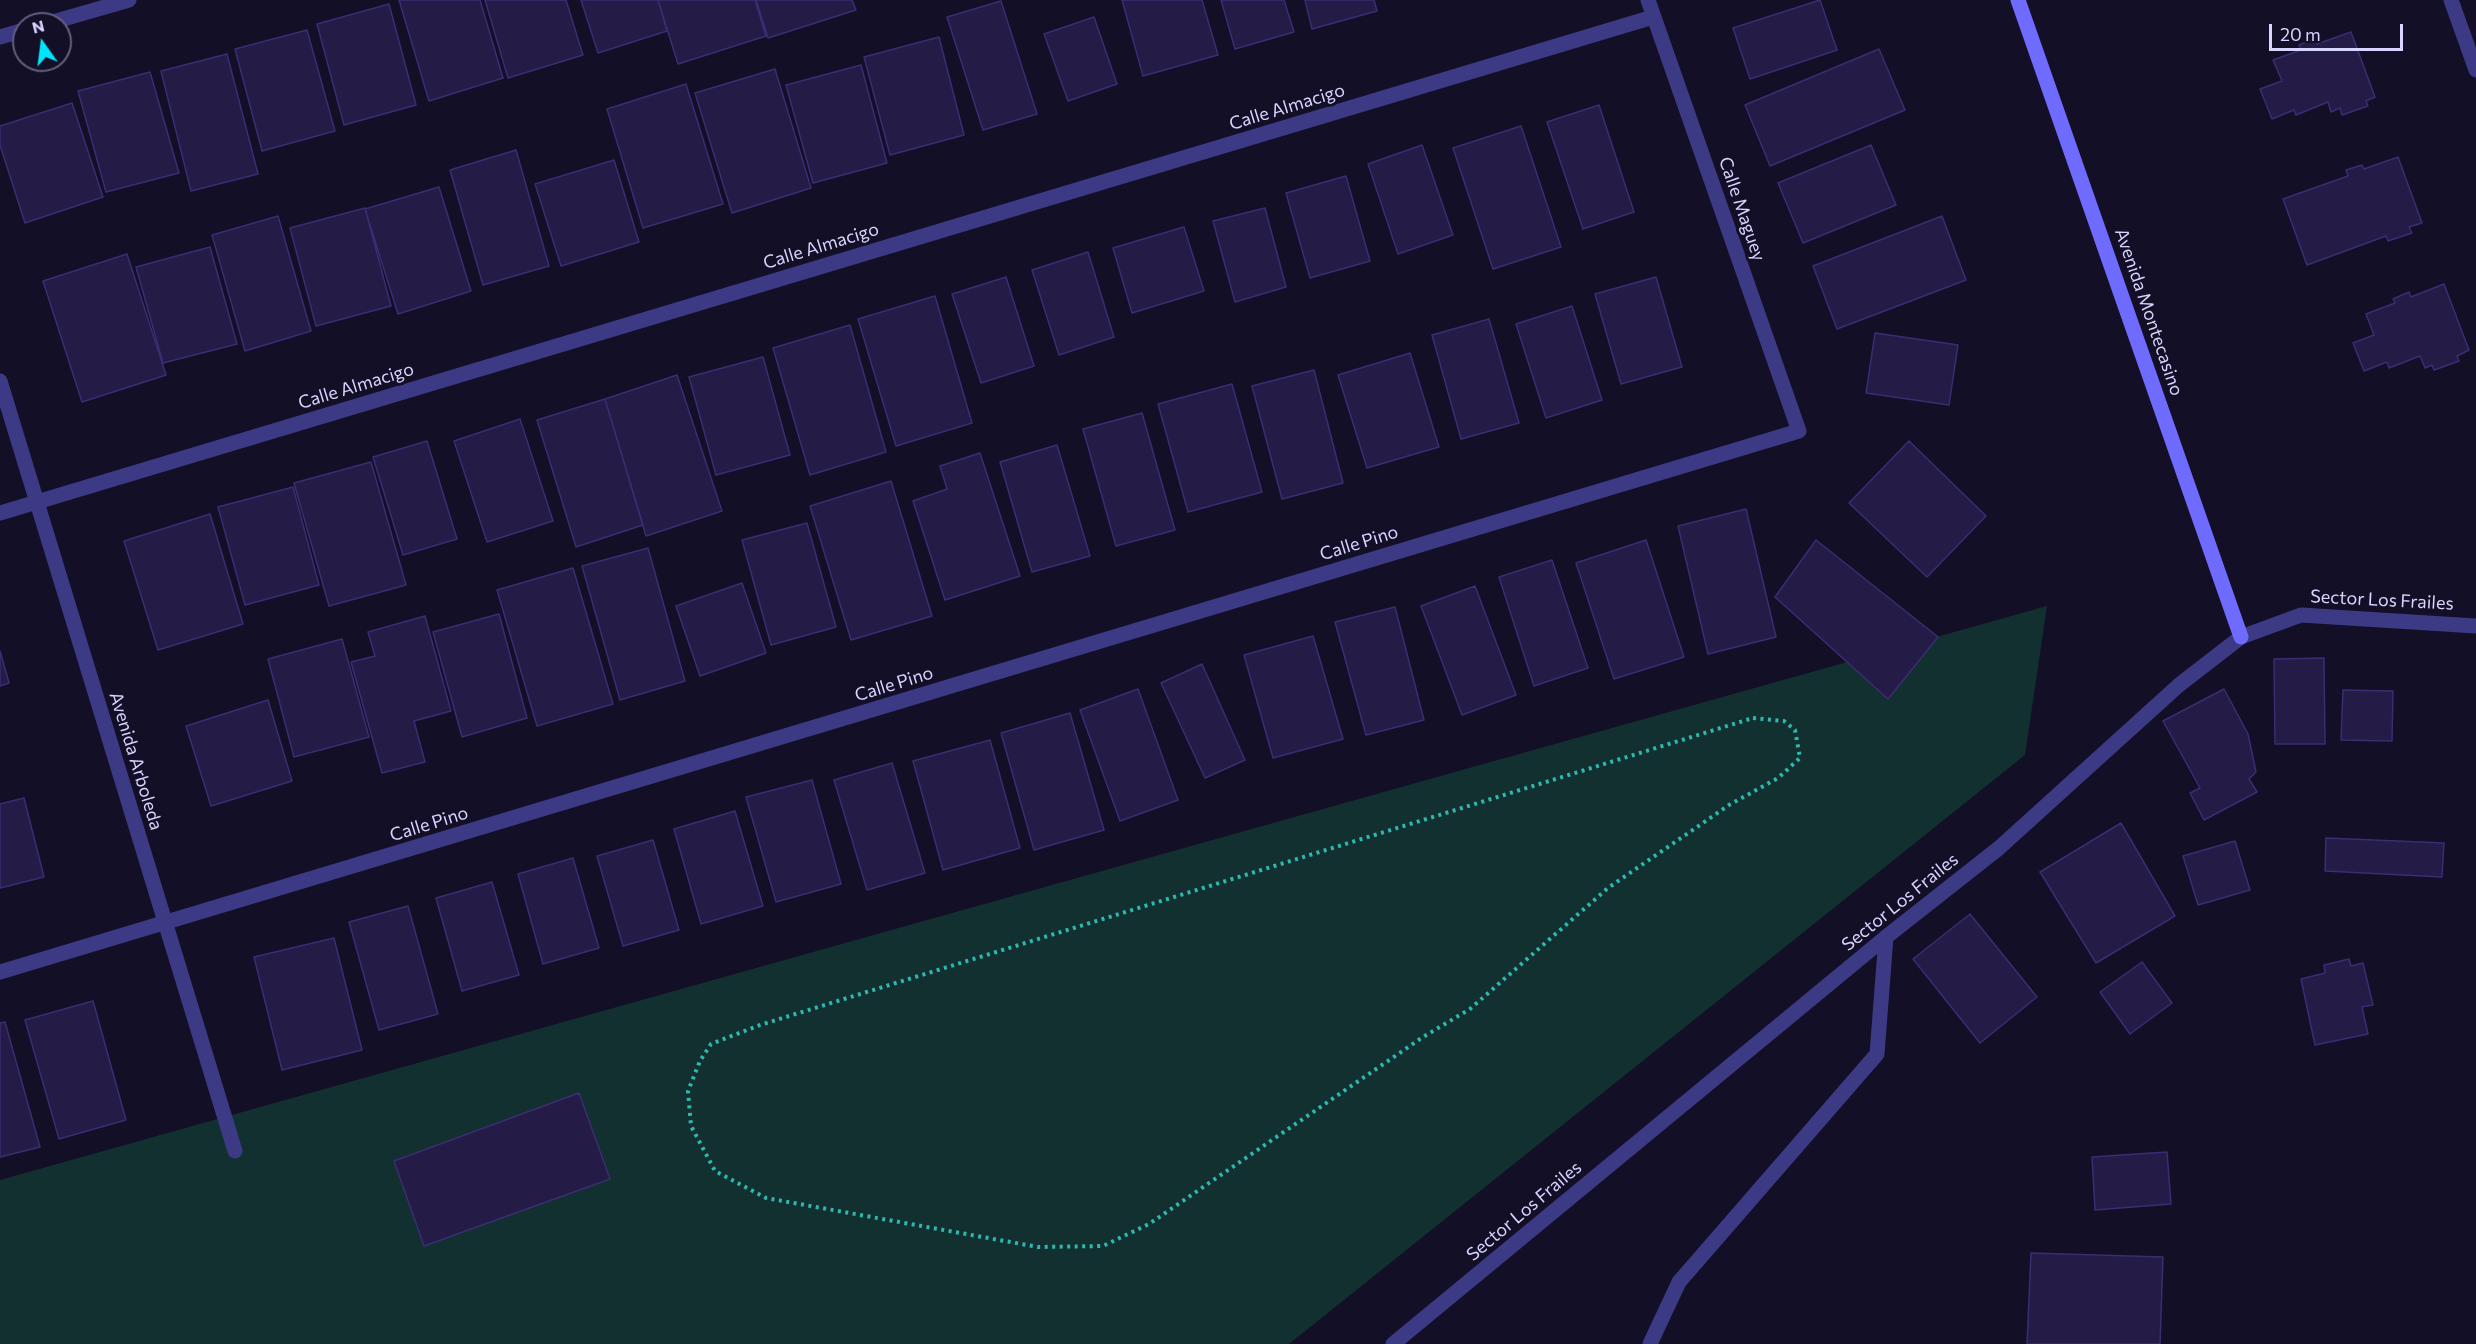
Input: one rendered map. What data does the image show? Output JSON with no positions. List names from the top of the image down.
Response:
{
  "streets": {
    "street": [
      "Calle Almacigo",
      "Calle Maguey",
      "Avenida Montecasino",
      "Calle Pino",
      "Sector Los Frailes",
      "Avenida Arboleda"
    ]
  },
  "crossings": [
    ["Calle Almacigo", "Calle Maguey"],
    ["Calle Almacigo", "Avenida Arboleda"],
    ["Calle Maguey", "Calle Pino"],
    ["Avenida Montecasino", "Sector Los Frailes"],
    ["Calle Pino", "Avenida Arboleda"]
  ],
  "scale_bar": "20 m",
  "north": "top"
}
